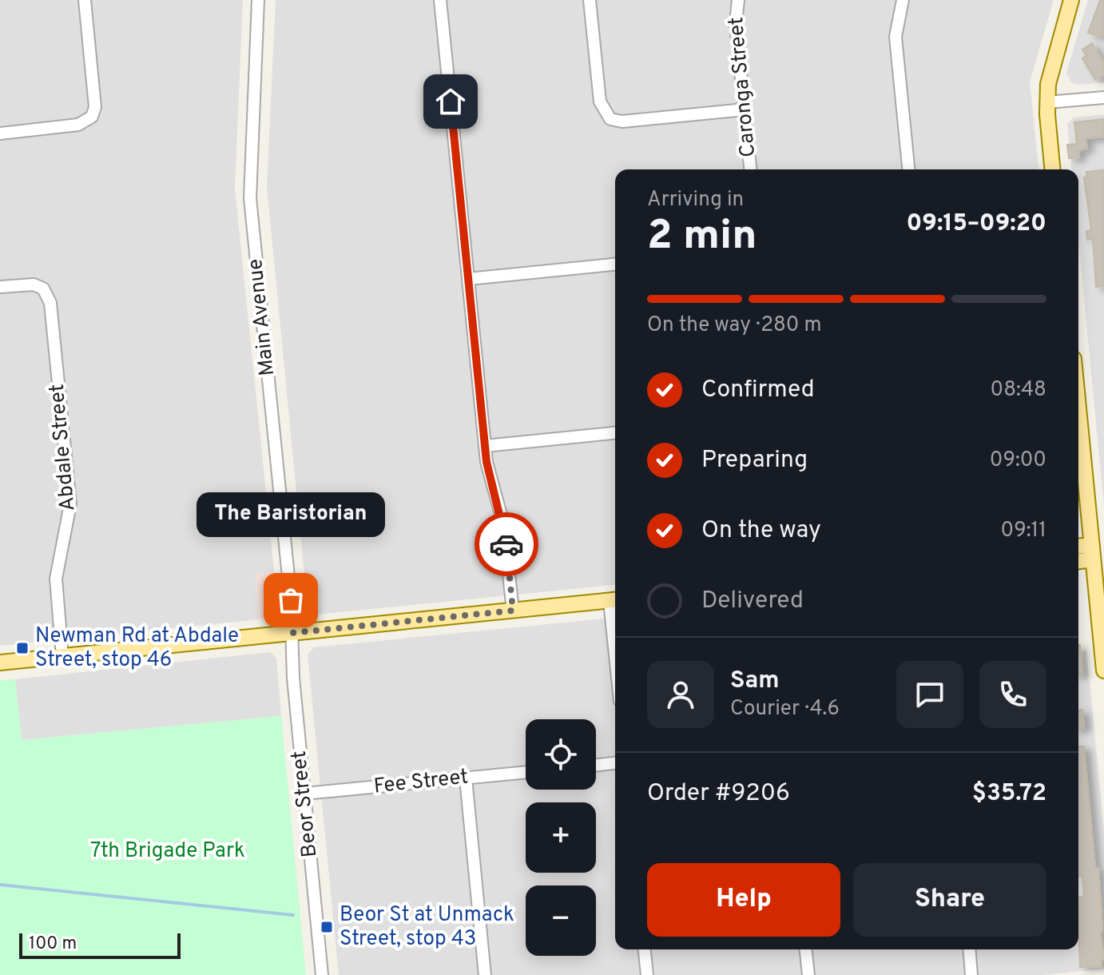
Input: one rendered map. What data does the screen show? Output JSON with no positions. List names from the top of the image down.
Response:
{
  "streets": {
    "street": [
      "Caronga Street",
      "Main Avenue",
      "Abdale Street",
      "Fee Street",
      "Beor Street"
    ]
  },
  "crossings": [
    ["Main Avenue", "Beor Street"],
    ["Fee Street", "Beor Street"]
  ],
  "parks": ["7th Brigade Park"],
  "places": {
    "other": ["The Baristorian"],
    "transit": ["Newman Rd at Abdale Street, stop 46", "Beor St at Unmack Street, stop 43"]
  },
  "scale_bar": "100 m",
  "page": {
    "heading": ["2 min", "Arriving in", "09:15–09:20"],
    "panel": [
      "Sam",
      "Courier · 4.6",
      "Order #9206",
      "$35.72"
    ],
    "bar": "On the way · 280 m",
    "list": [
      ["Confirmed", "08:48"],
      ["Preparing", "09:00"],
      ["On the way", "09:11"],
      "Delivered"
    ],
    "bubble": "The Baristorian",
    "map_buttons": ["+", "−"],
    "buttons": ["Help", "Share"],
    "scale": "100 m"
  }
}
